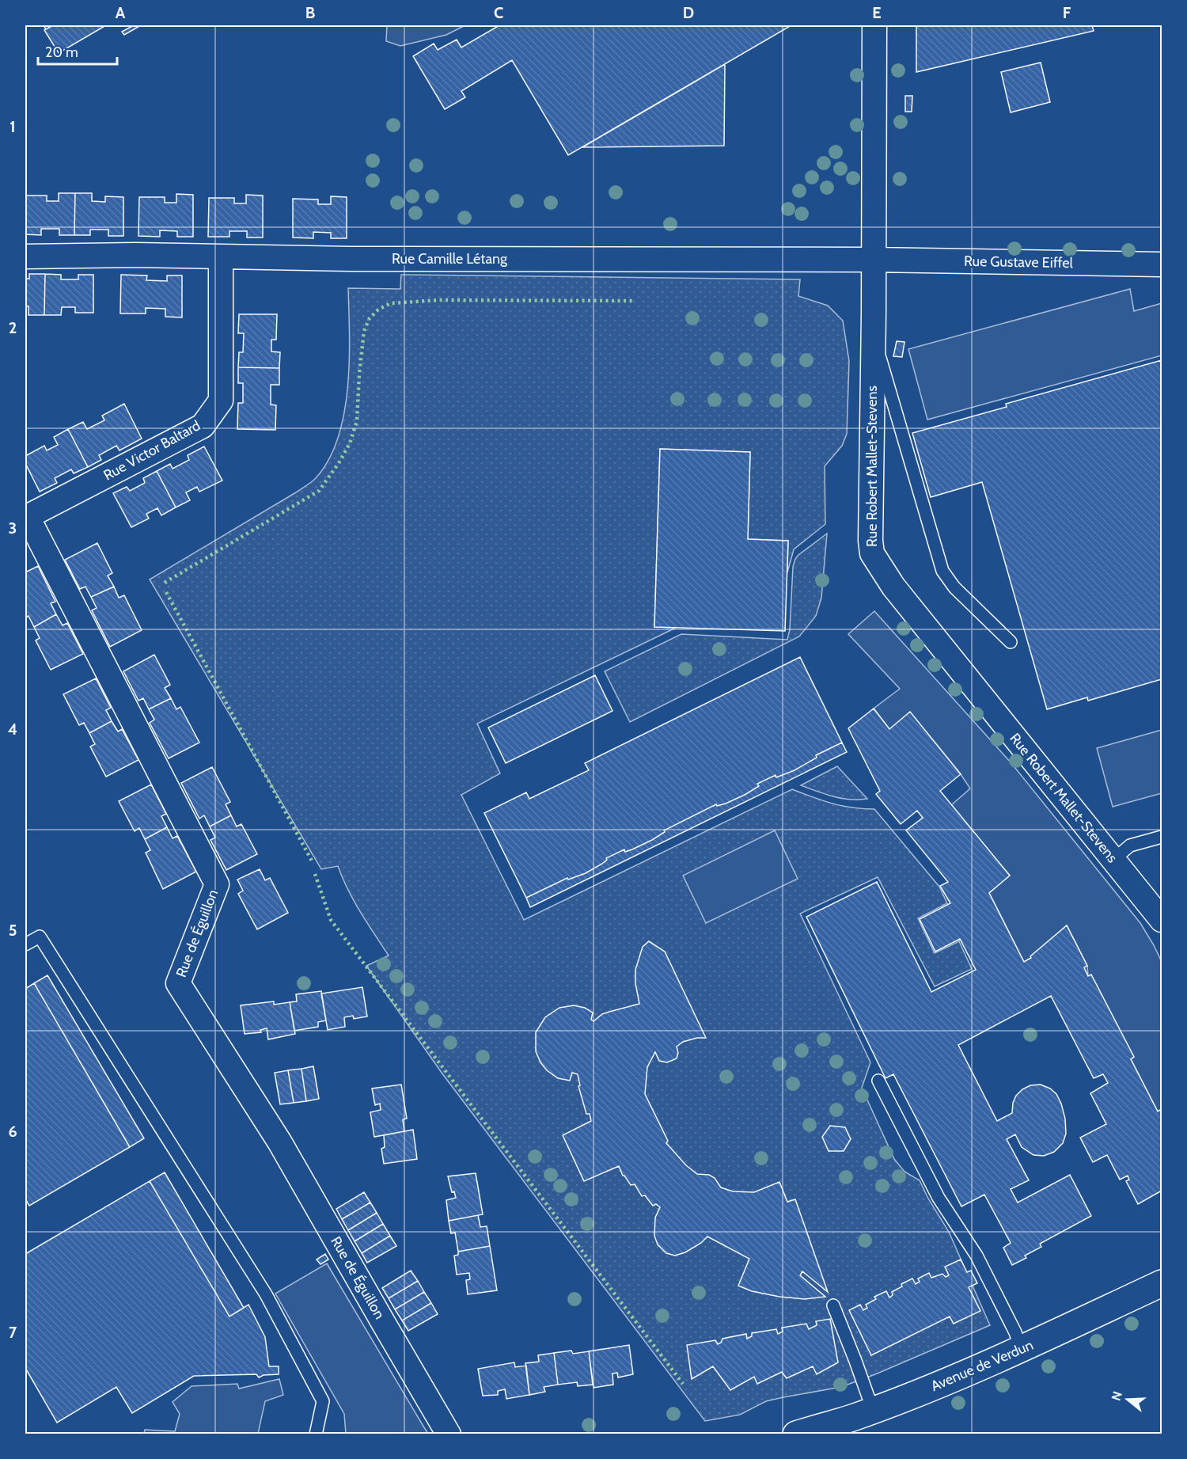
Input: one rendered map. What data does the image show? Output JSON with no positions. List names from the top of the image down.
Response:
{
  "streets": {
    "main road": ["Avenue de Verdun"],
    "street": [
      "Rue Camille Létang",
      "Rue Gustave Eiffel",
      "Rue Victor Baltard",
      "Rue Robert Mallet-Stevens",
      "Rue de Éguillon"
    ]
  },
  "crossings": [
    ["Rue Camille Létang", "Rue Gustave Eiffel"],
    ["Rue Camille Létang", "Rue Victor Baltard"],
    ["Rue Camille Létang", "Rue Robert Mallet-Stevens"],
    ["Rue Gustave Eiffel", "Rue Robert Mallet-Stevens"],
    ["Rue Victor Baltard", "Rue de Éguillon"]
  ],
  "scale_bar": "20 m",
  "north": "left",
  "grid": {
    "columns": [
      "A",
      "B",
      "C",
      "D",
      "E",
      "F"
    ],
    "rows": [
      "1",
      "2",
      "3",
      "4",
      "5",
      "6",
      "7"
    ]
  }
}
